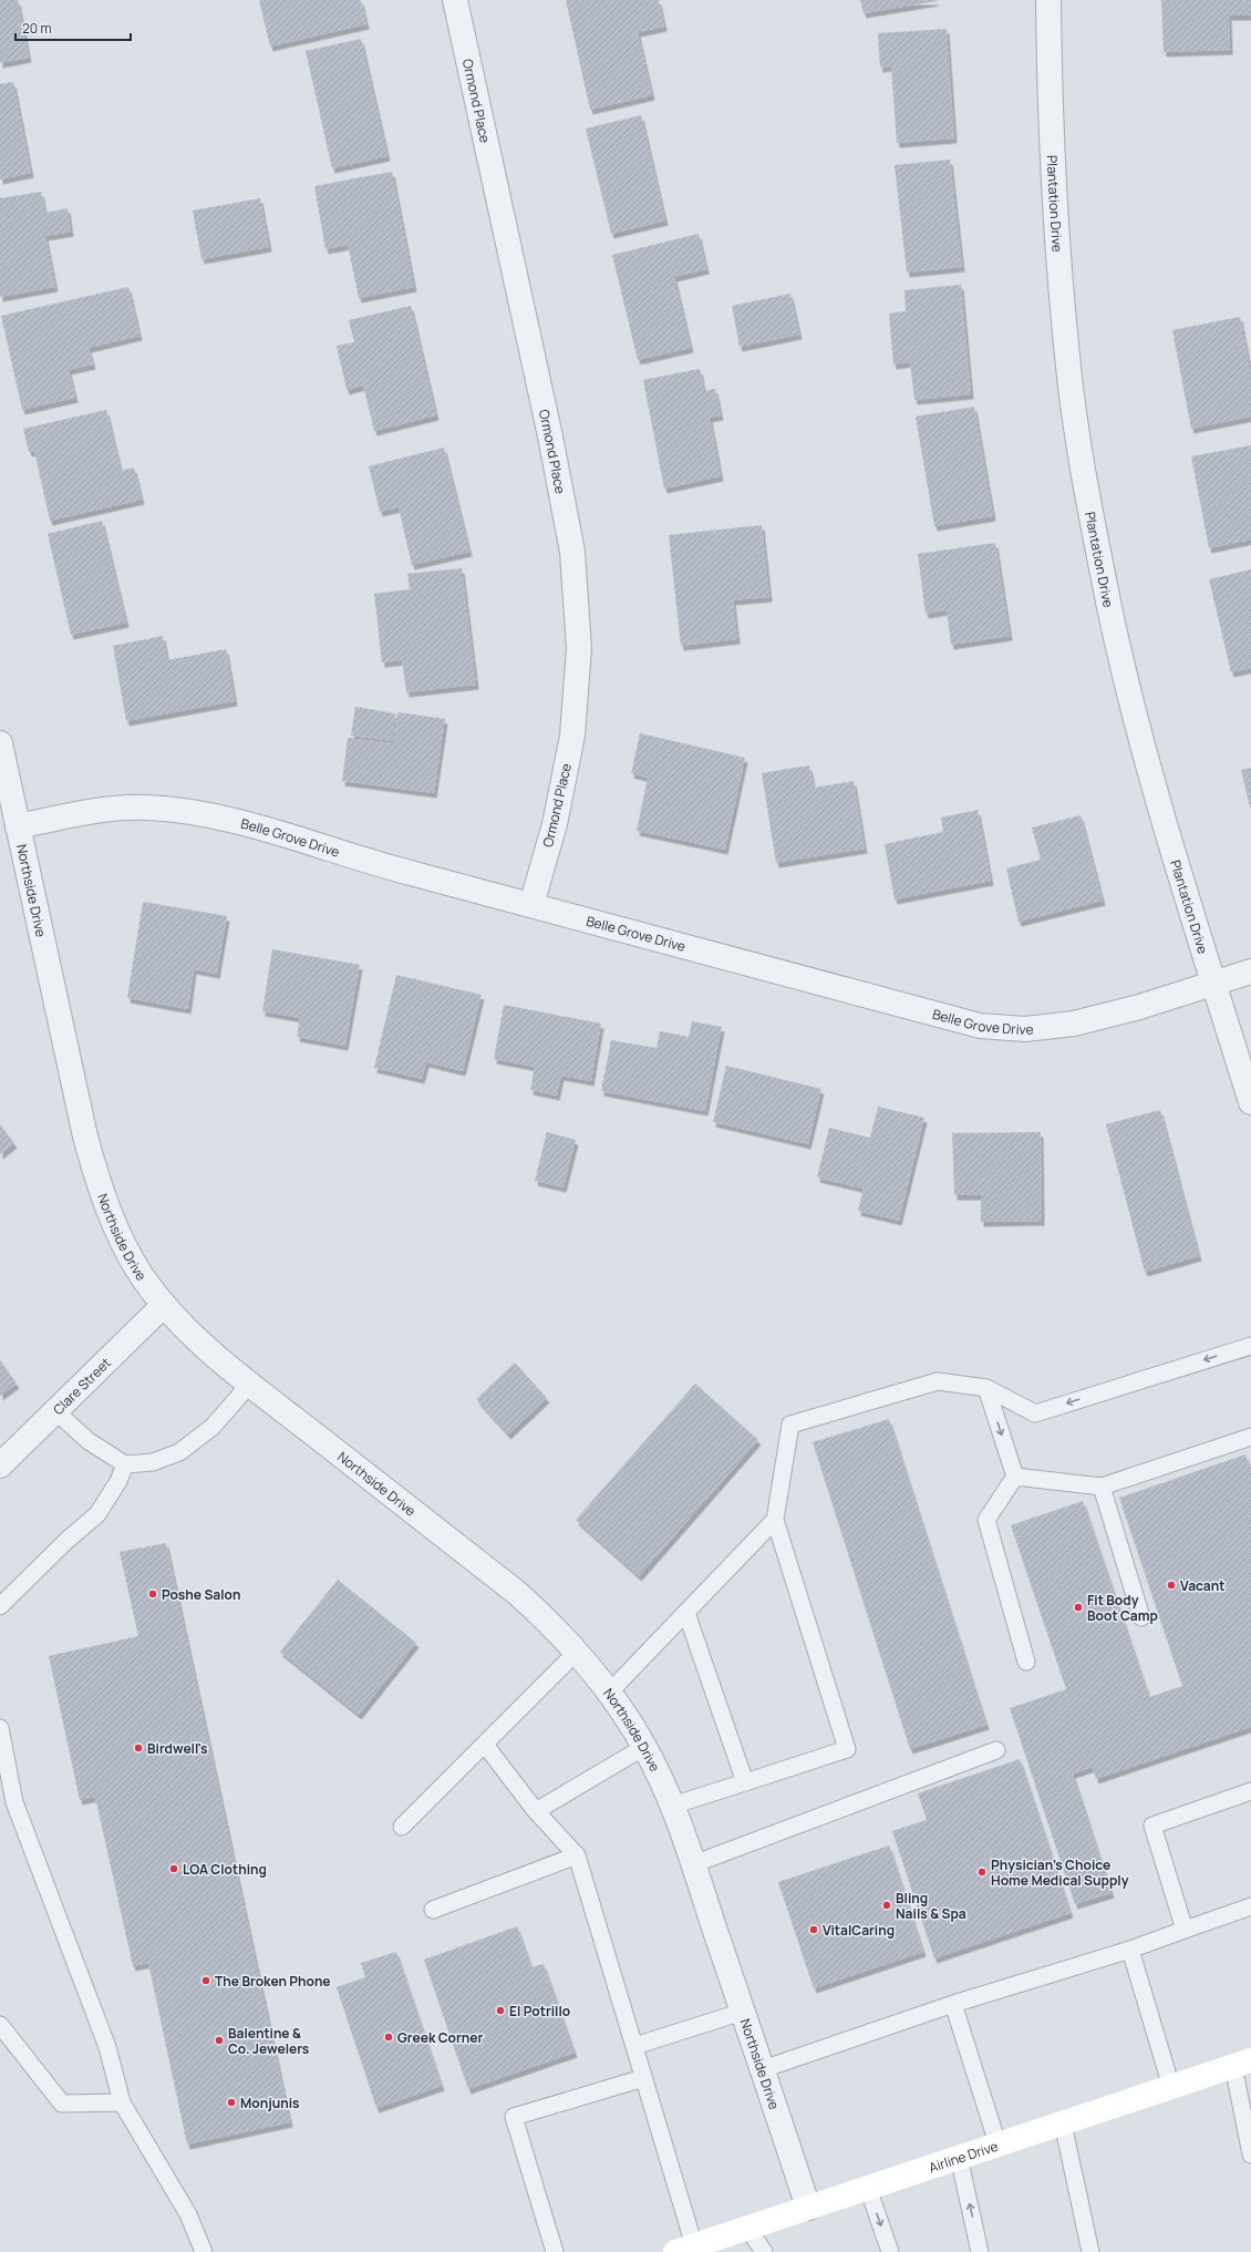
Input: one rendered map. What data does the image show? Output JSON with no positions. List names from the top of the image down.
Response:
{
  "streets": {
    "main road": ["Airline Drive"],
    "street": [
      "Ormond Place",
      "Plantation Drive",
      "Belle Grove Drive",
      "Northside Drive",
      "Clare Street"
    ]
  },
  "crossings": [
    ["Ormond Place", "Belle Grove Drive"],
    ["Plantation Drive", "Belle Grove Drive"],
    ["Belle Grove Drive", "Northside Drive"],
    ["Northside Drive", "Clare Street"],
    ["Northside Drive", "Airline Drive"]
  ],
  "places": [
    "Vacant",
    "Poshe Salon",
    "Fit Body Boot Camp",
    "Birdwell's",
    "LOA Clothing",
    "Physician's Choice Home Medical Supply",
    "Bling Nails & Spa",
    "VitalCaring",
    "The Broken Phone",
    "El Potrillo",
    "Greek Corner",
    "Balentine & Co. Jewelers",
    "Monjunis"
  ],
  "scale_bar": "20 m"
}
